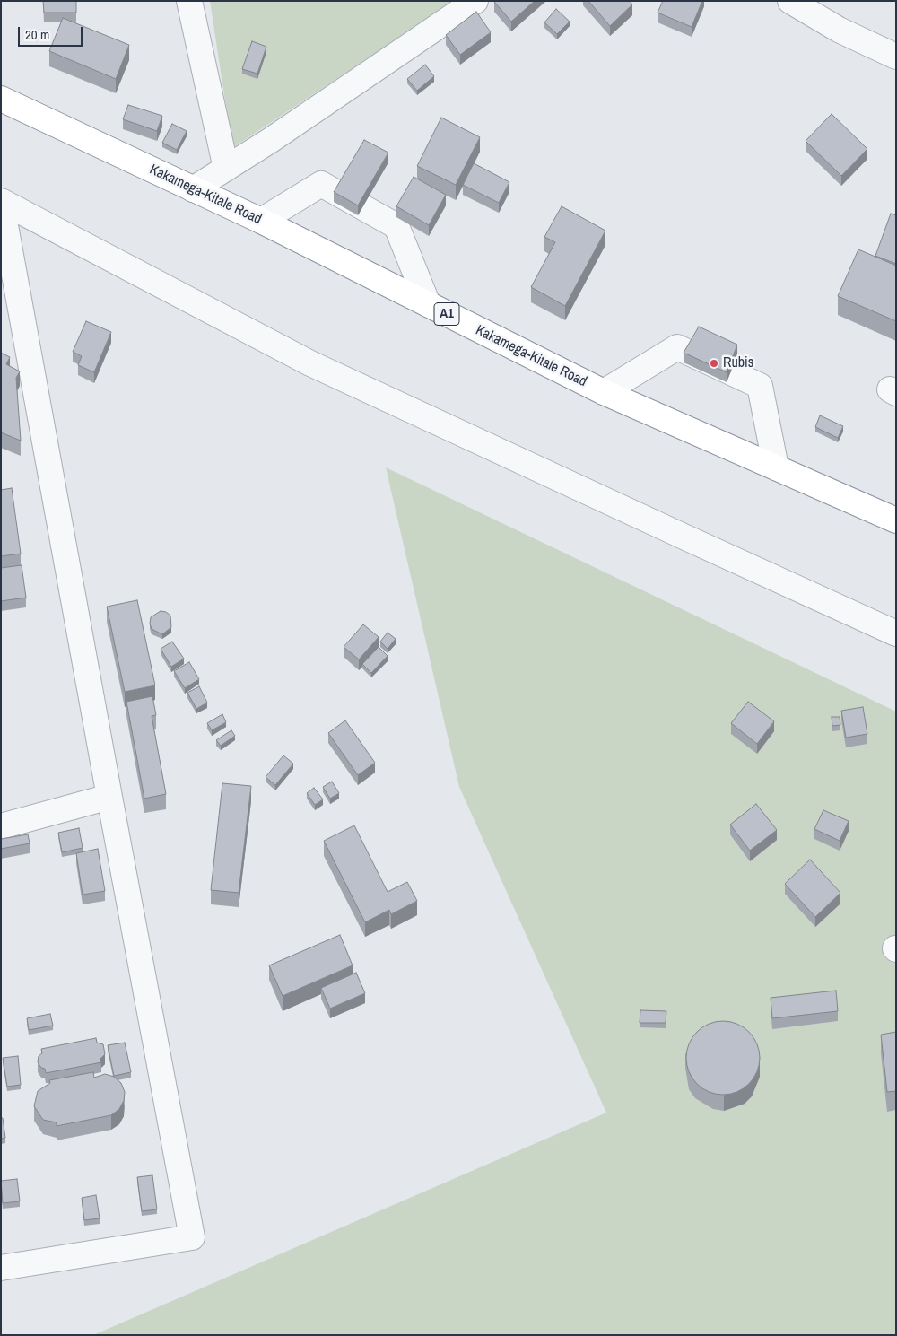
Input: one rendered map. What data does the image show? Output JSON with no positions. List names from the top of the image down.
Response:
{
  "streets": {
    "highway": ["Kakamega-Kitale Road", "A1"]
  },
  "places": ["Rubis"],
  "scale_bar": "20 m"
}
